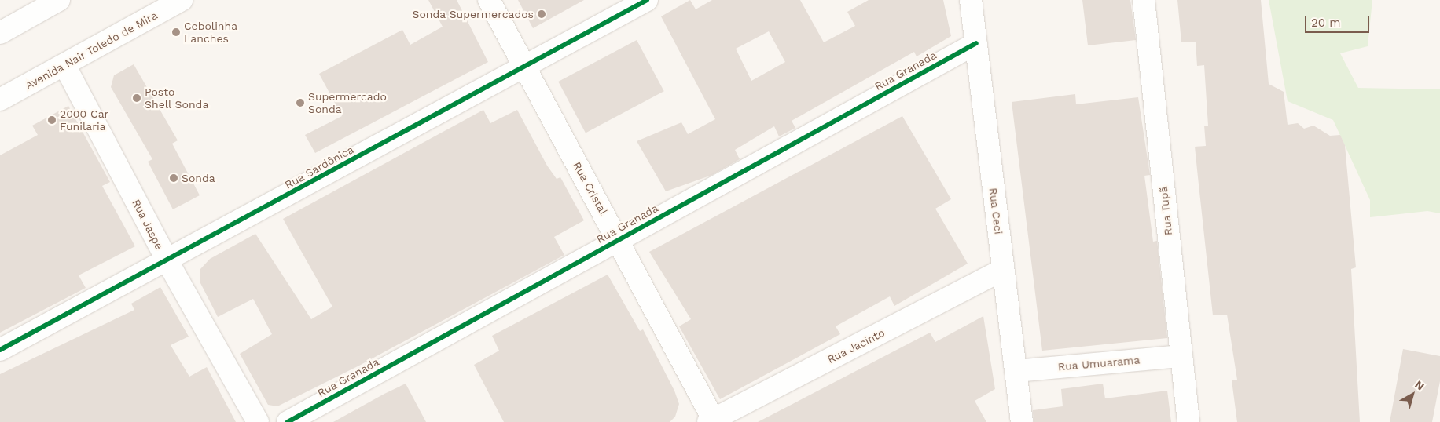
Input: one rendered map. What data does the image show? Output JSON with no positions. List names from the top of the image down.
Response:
{
  "streets": {
    "street": [
      "Avenida Nair Toledo de Mira",
      "Rua Granada",
      "Rua Sardônica",
      "Rua Cristal",
      "Rua Ceci",
      "Rua Tupã",
      "Rua Jaspe",
      "Rua Jacinto",
      "Rua Umuarama"
    ]
  },
  "crossings": [
    ["Avenida Nair Toledo de Mira", "Rua Jaspe"],
    ["Rua Granada", "Rua Cristal"],
    ["Rua Granada", "Rua Ceci"],
    ["Rua Sardônica", "Rua Cristal"],
    ["Rua Sardônica", "Rua Jaspe"],
    ["Rua Cristal", "Rua Jacinto"],
    ["Rua Ceci", "Rua Jacinto"],
    ["Rua Ceci", "Rua Umuarama"],
    ["Rua Tupã", "Rua Umuarama"]
  ],
  "places": [
    "Sonda Supermercados",
    "Cebolinha Lanches",
    "Posto Shell Sonda",
    "Supermercado Sonda",
    "2000 Car Funilaria",
    "Sonda"
  ],
  "scale_bar": "20 m",
  "north": "top right"
}
